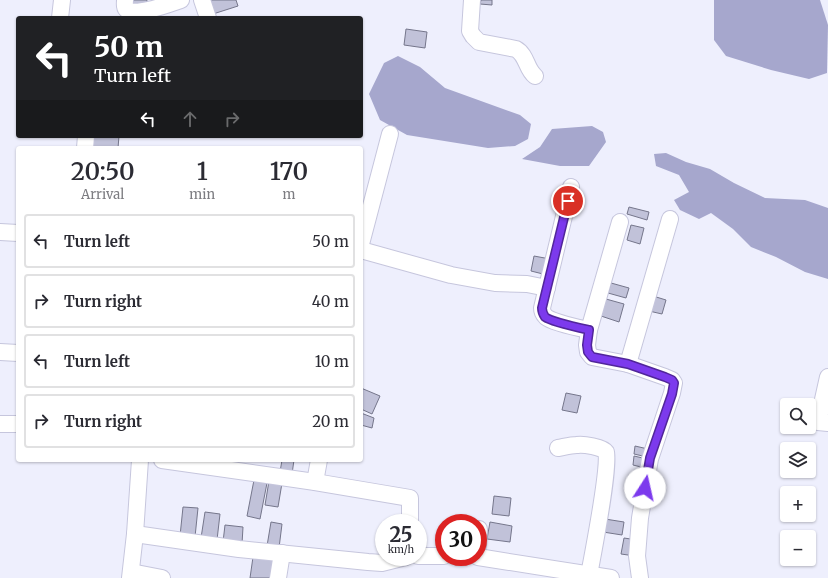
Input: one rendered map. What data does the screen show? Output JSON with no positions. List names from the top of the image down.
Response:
{
  "page": {
    "turn": ["50 m", "Turn left"],
    "eta": [
      "20:50",
      "Arrival",
      "1",
      "min",
      "170",
      "m"
    ],
    "list": [
      {
        "name": "Turn left",
        "value": "50 m"
      },
      {
        "name": "Turn right",
        "value": "40 m"
      },
      {
        "name": "Turn left",
        "value": "10 m"
      },
      {
        "name": "Turn right",
        "value": "20 m"
      }
    ],
    "map_buttons": ["+", "−"],
    "speed": "25 km/h",
    "limit": "30"
  }
}
